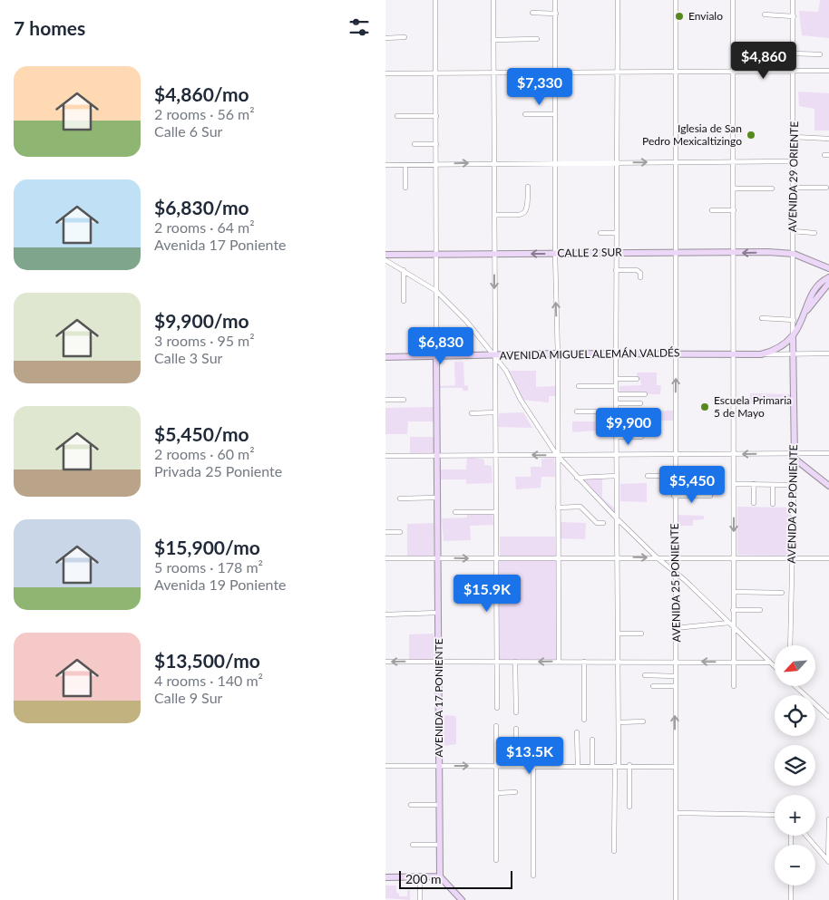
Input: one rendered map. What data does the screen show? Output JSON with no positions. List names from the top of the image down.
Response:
{
  "streets": {
    "main road": [
      "AVENIDA 29 ORIENTE",
      "CALLE 2 SUR",
      "AVENIDA MIGUEL ALEMÁN VALDÉS",
      "AVENIDA 29 PONIENTE",
      "AVENIDA 17 PONIENTE"
    ],
    "street": ["AVENIDA 25 PONIENTE"]
  },
  "crossings": [
    ["AVENIDA 29 ORIENTE", "CALLE 2 SUR"],
    ["AVENIDA 29 ORIENTE", "AVENIDA MIGUEL ALEMÁN VALDÉS"],
    ["AVENIDA 29 ORIENTE", "AVENIDA 29 PONIENTE"],
    ["CALLE 2 SUR", "AVENIDA 25 PONIENTE"],
    ["AVENIDA MIGUEL ALEMÁN VALDÉS", "AVENIDA 29 PONIENTE"],
    ["AVENIDA MIGUEL ALEMÁN VALDÉS", "AVENIDA 25 PONIENTE"],
    ["AVENIDA MIGUEL ALEMÁN VALDÉS", "AVENIDA 17 PONIENTE"]
  ],
  "places": ["Envialo", "Iglesia de San Pedro Mexicaltizingo", "Escuela Primaria 5 de Mayo"],
  "scale_bar": "200 m",
  "north": "bottom left",
  "page": {
    "heading": "7 homes",
    "price": [
      "$4,860",
      "$7,330",
      "$6,830",
      "$9,900",
      "$5,450",
      "$15.9K",
      "$13.5K"
    ],
    "list": [
      {
        "name": "$4,860/mo",
        "note": "2 rooms · 56 m² · Calle 6 Sur"
      },
      {
        "name": "$6,830/mo",
        "note": "2 rooms · 64 m² · Avenida 17 Poniente"
      },
      {
        "name": "$9,900/mo",
        "note": "3 rooms · 95 m² · Calle 3 Sur"
      },
      {
        "name": "$5,450/mo",
        "note": "2 rooms · 60 m² · Privada 25 Poniente"
      },
      {
        "name": "$15,900/mo",
        "note": "5 rooms · 178 m² · Avenida 19 Poniente"
      },
      {
        "name": "$13,500/mo",
        "note": "4 rooms · 140 m² · Calle 9 Sur"
      }
    ],
    "map_buttons": ["+", "−"],
    "scale": "200 m"
  }
}
